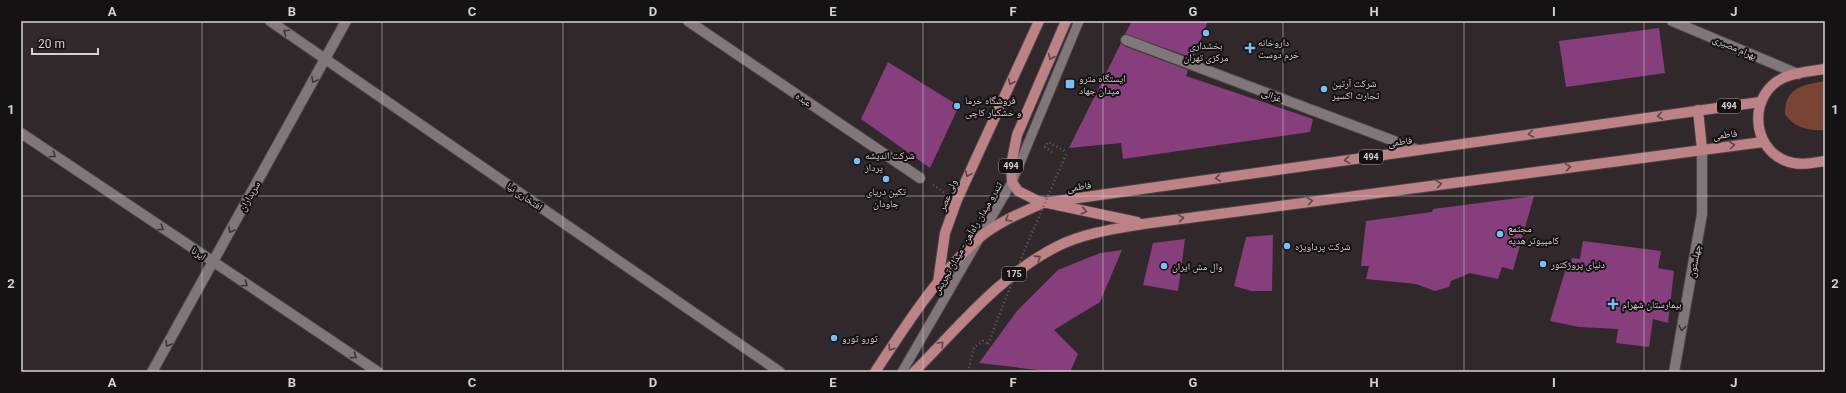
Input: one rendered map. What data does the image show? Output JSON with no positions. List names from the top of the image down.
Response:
{
  "streets": {
    "main road": [
      "494",
      "فاطمی",
      "ولی عصر",
      "175"
    ],
    "street": [
      "بهرام مصیری",
      "غزالی",
      "عبده",
      "سربداران",
      "افتخاری نیا",
      "ايرنا",
      "چهلستون"
    ],
    "lane": ["تندرو میدان راه‌آهن - میدان تجریش"]
  },
  "crossings": [
    ["غزالی", "فاطمی"],
    ["494", "فاطمی"],
    ["494", "ولی عصر"],
    ["494", "تندرو میدان راه‌آهن - میدان تجریش"],
    ["494", "175"],
    ["فاطمی", "چهلستون"],
    ["فاطمی", "175"],
    ["سربداران", "افتخاری نیا"],
    ["سربداران", "ايرنا"]
  ],
  "one_way": ["سربداران", "ايرنا", "چهلستون"],
  "places": {
    "other": [
      "بخشداری مرکزی تهران",
      "شرکت آرتین تجارت اکسیر",
      "فروشگاه خرما و خشکبار کاچی",
      "شرکت اندیشه پرداز",
      "تکین دریای جاودان",
      "مجتمع کامپیوتر هدیه",
      "شرکت پرداویژه",
      "دنیای پروژکتور",
      "وال مش ایران",
      "تورو تورو"
    ],
    "health": ["داروخانه خرم دوست", "بيمارستان شهرام"],
    "transit": ["ایستگاه مترو میدان جهاد"]
  },
  "scale_bar": "20 m",
  "grid": {
    "columns": [
      "A",
      "B",
      "C",
      "D",
      "E",
      "F",
      "G",
      "H",
      "I",
      "J"
    ],
    "rows": ["1", "2"]
  }
}
